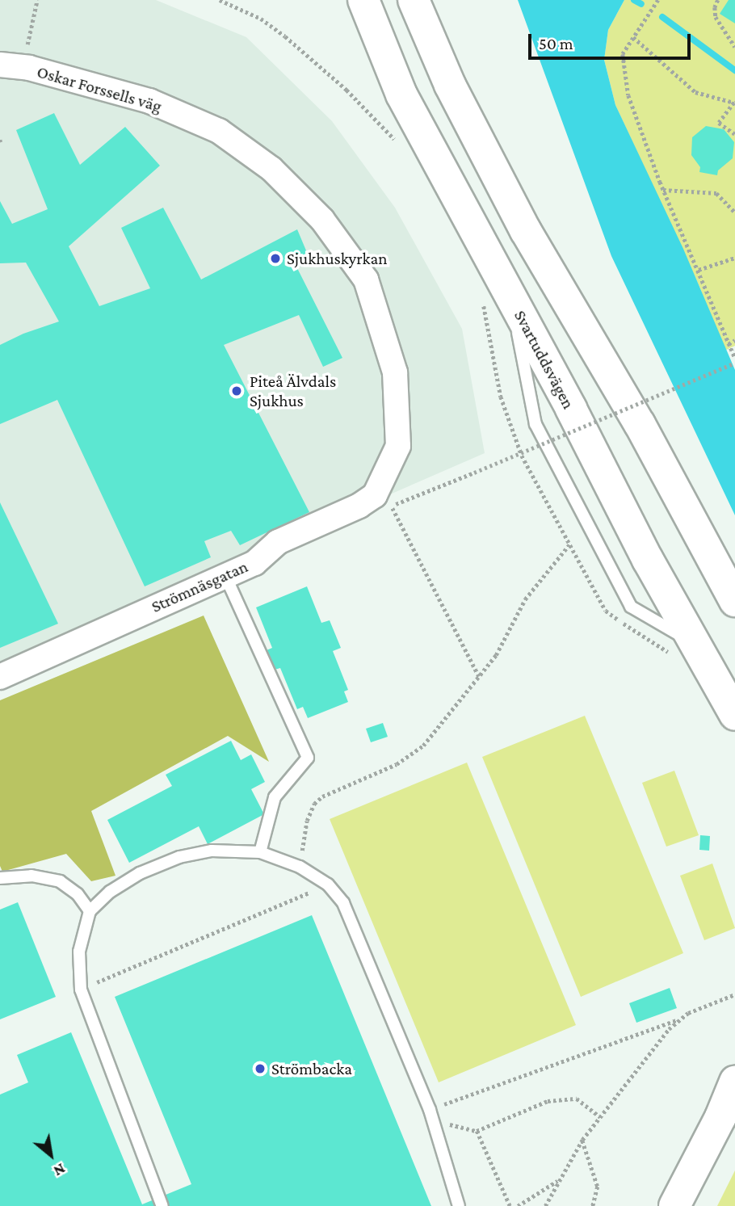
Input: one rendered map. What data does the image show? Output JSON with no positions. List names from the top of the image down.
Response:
{
  "streets": {
    "main road": ["Svartuddsvägen"],
    "street": ["Oskar Forssells väg", "Strömnäsgatan"]
  },
  "crossings": [
    ["Oskar Forssells väg", "Strömnäsgatan"]
  ],
  "places": ["Sjukhuskyrkan", "Piteå Älvdals Sjukhus", "Strömbacka"],
  "scale_bar": "50 m",
  "north": "bottom right"
}
